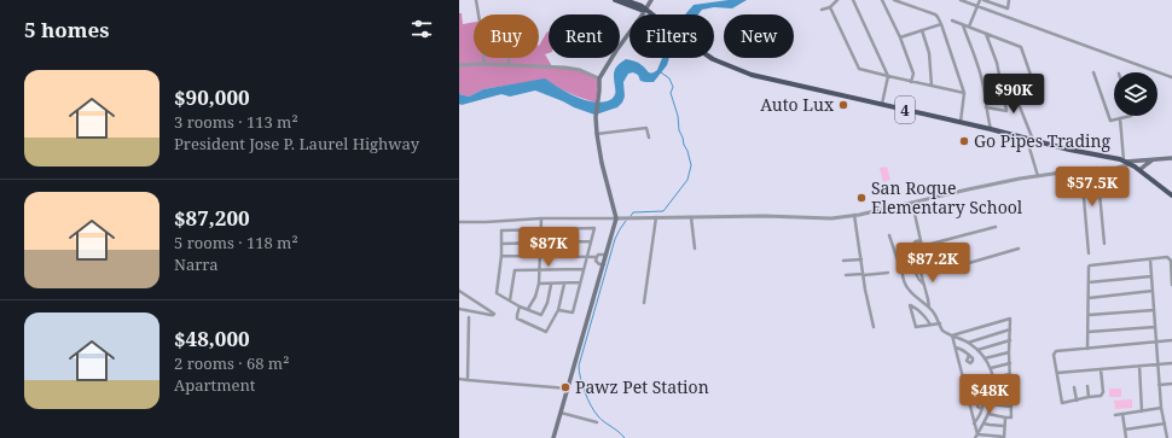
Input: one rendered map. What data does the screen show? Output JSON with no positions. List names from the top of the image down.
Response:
{
  "streets": {
    "highway": ["4"]
  },
  "places": [
    "Auto Lux",
    "Go Pipes Trading",
    "San Roque Elementary School",
    "Pawz Pet Station"
  ],
  "page": {
    "heading": "5 homes",
    "chip": [
      "Buy",
      "Rent",
      "Filters",
      "New"
    ],
    "list": [
      {
        "name": "$90,000",
        "note": "3 rooms · 113 m² · President Jose P. Laurel Highway"
      },
      {
        "name": "$87,200",
        "note": "5 rooms · 118 m² · Narra"
      },
      {
        "name": "$48,000",
        "note": "2 rooms · 68 m² · Apartment"
      }
    ],
    "price": [
      "$90K",
      "$57.5K",
      "$87K",
      "$87.2K",
      "$48K"
    ]
  }
}
